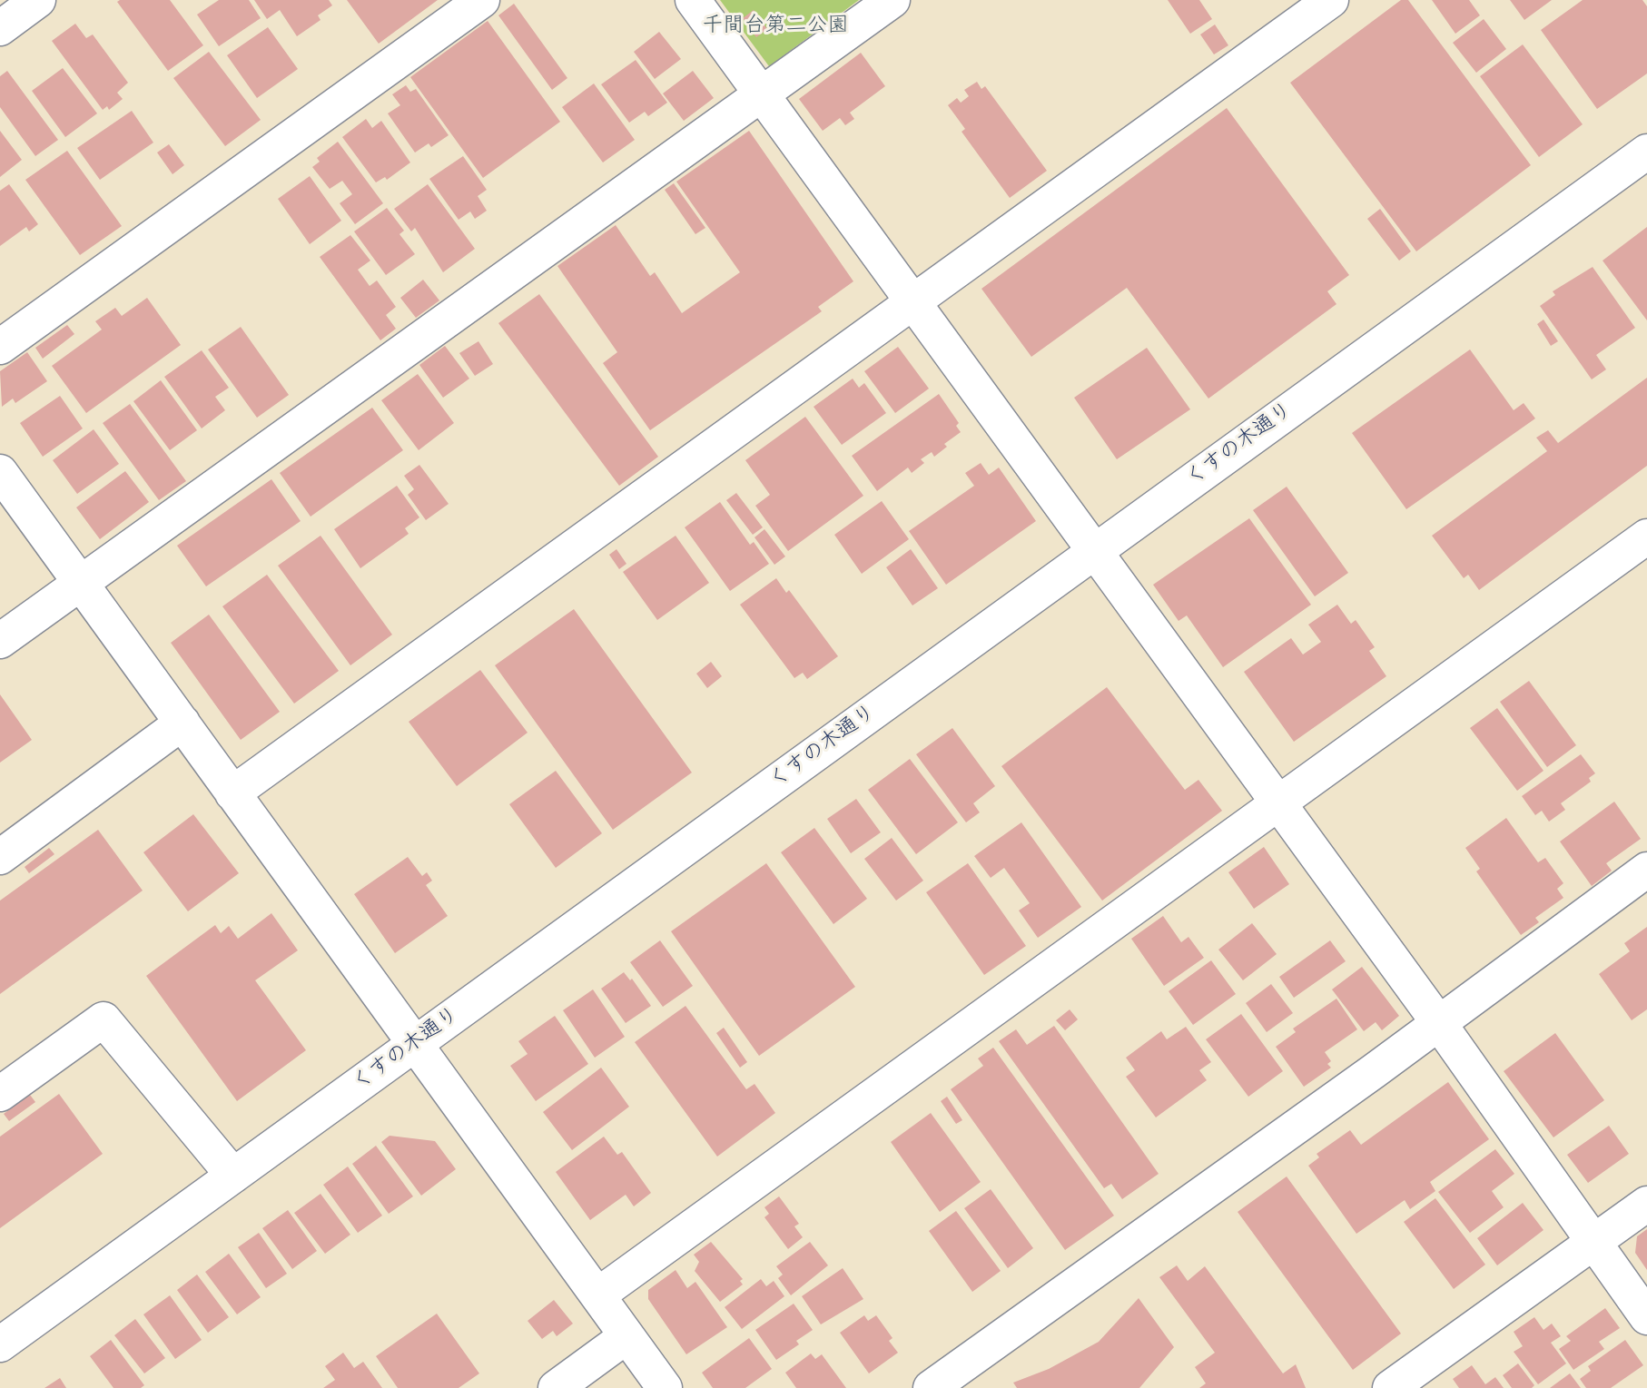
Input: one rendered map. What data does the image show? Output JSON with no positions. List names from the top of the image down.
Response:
{
  "streets": {
    "street": ["くすの木通り"]
  },
  "parks": ["千間台第二公園"]
}
